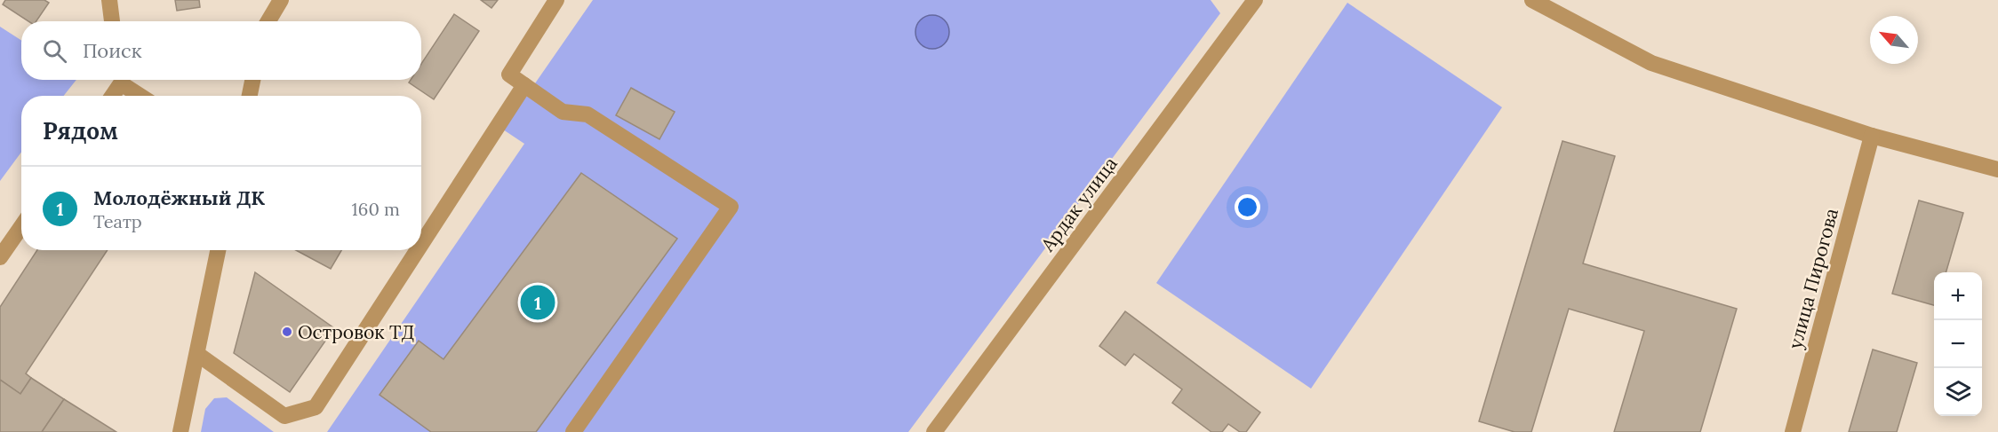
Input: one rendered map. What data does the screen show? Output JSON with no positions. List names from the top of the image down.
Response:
{
  "streets": {
    "street": ["Ардак улица", "улица Пирогова"]
  },
  "places": ["Островок ТД"],
  "north": "top left",
  "page": {
    "search": "Поиск",
    "heading": "Рядом",
    "list": [
      {
        "mark": "1",
        "name": "Молодёжный ДК",
        "note": "Театр",
        "value": "160 m"
      }
    ],
    "map_buttons": ["+", "−"],
    "pins": "1"
  }
}
